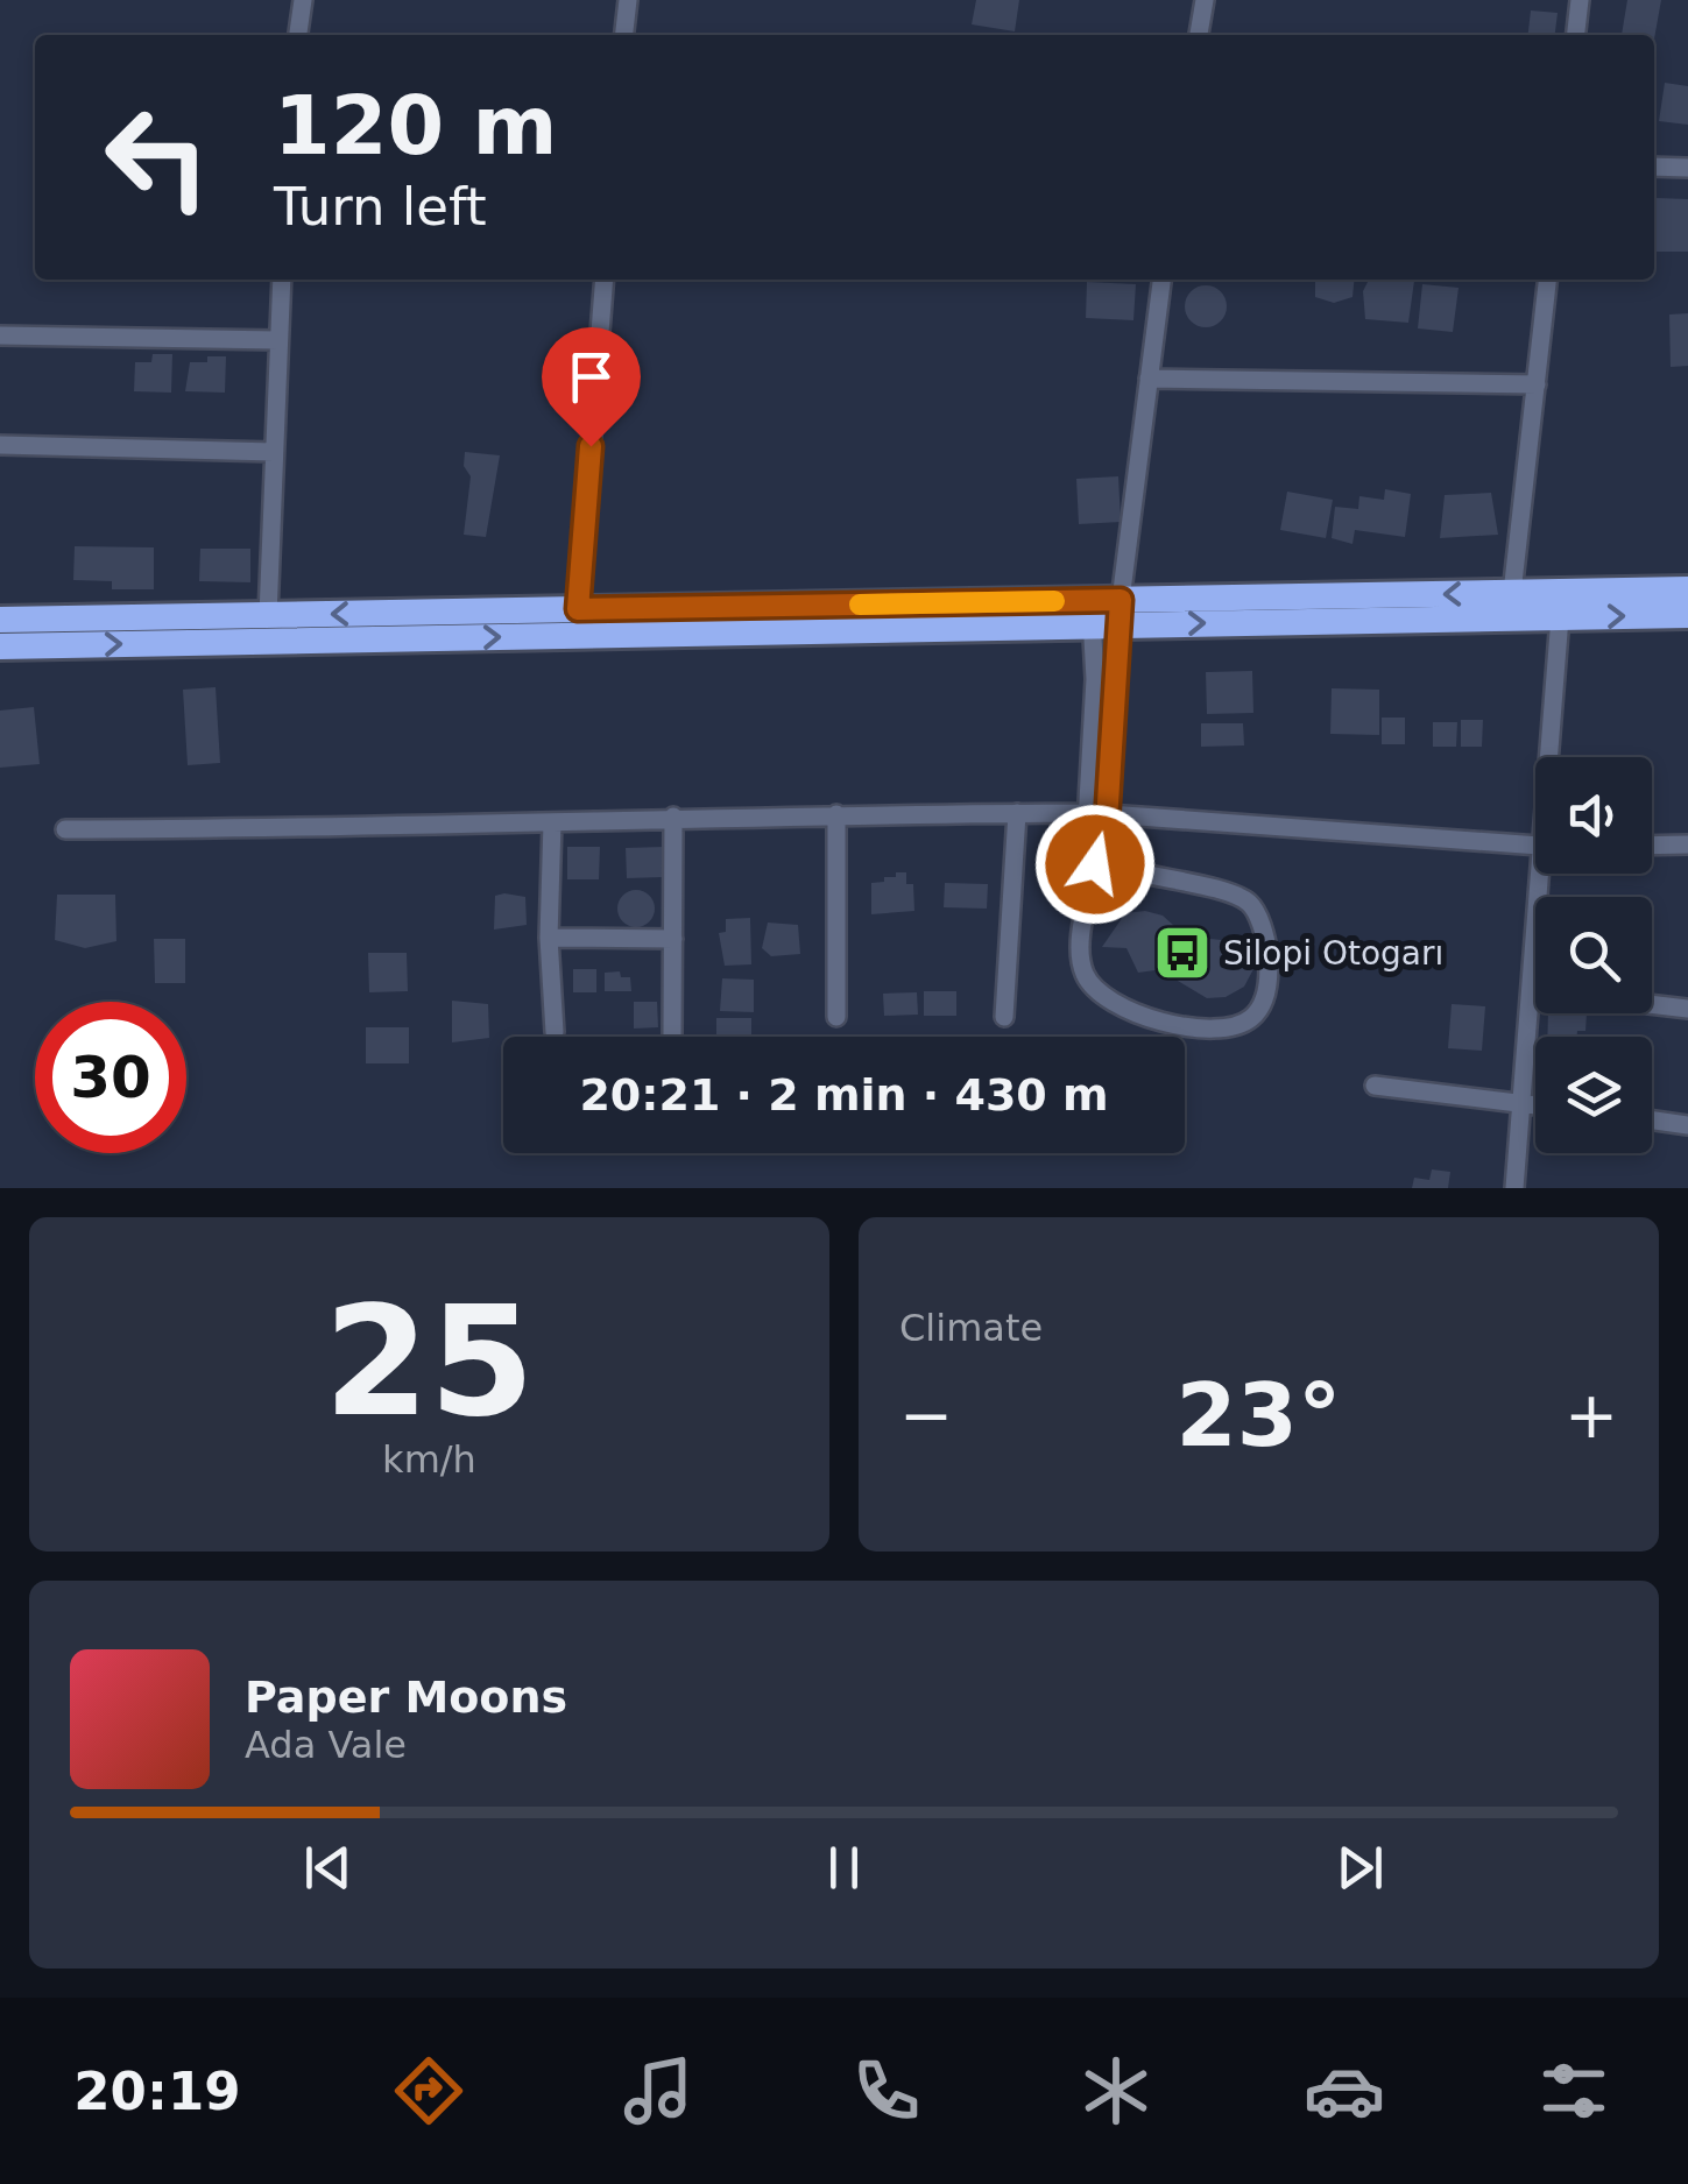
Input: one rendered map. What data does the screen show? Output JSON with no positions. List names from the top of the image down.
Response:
{
  "places": {
    "bus stop": ["Silopi Otogarı"]
  },
  "page": {
    "turn": ["120 m", "Turn left"],
    "limit": "30",
    "trip": "20:21 · 2 min · 430 m",
    "tile": [
      ["25", "km/h"],
      "Climate"
    ],
    "heat": ["−", "23°", "+"],
    "song": ["Paper Moons", "Ada Vale"],
    "tabs": "20:19"
  }
}
